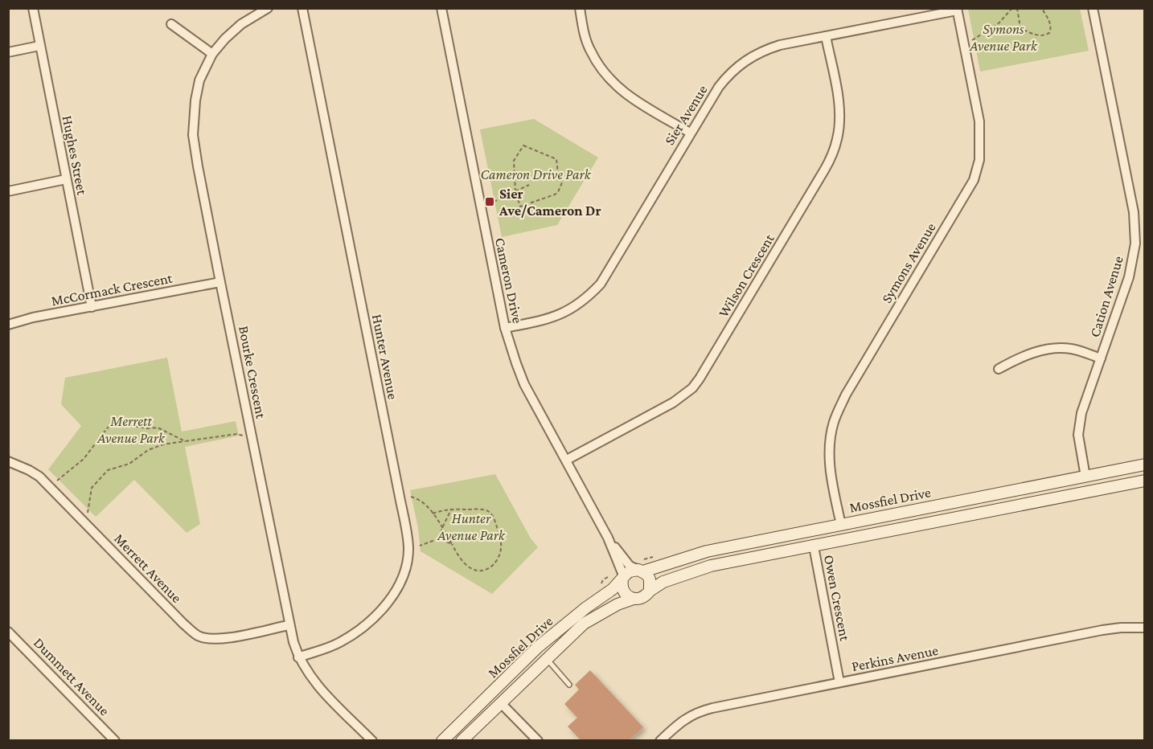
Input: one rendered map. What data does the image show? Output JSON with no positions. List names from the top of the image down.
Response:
{
  "streets": {
    "street": [
      "Sier Avenue",
      "Hughes Street",
      "Symons Avenue",
      "Wilson Crescent",
      "Cameron Drive",
      "McCormack Crescent",
      "Cation Avenue",
      "Hunter Avenue",
      "Bourke Crescent",
      "Mossfiel Drive",
      "Merrett Avenue",
      "Owen Crescent",
      "Perkins Avenue",
      "Dummett Avenue"
    ]
  },
  "crossings": [
    ["Sier Avenue", "Symons Avenue"],
    ["Sier Avenue", "Wilson Crescent"],
    ["Sier Avenue", "Cameron Drive"],
    ["Hughes Street", "McCormack Crescent"],
    ["Symons Avenue", "Mossfiel Drive"],
    ["Wilson Crescent", "Cameron Drive"],
    ["Cameron Drive", "Mossfiel Drive"],
    ["McCormack Crescent", "Bourke Crescent"],
    ["Cation Avenue", "Mossfiel Drive"],
    ["Hunter Avenue", "Bourke Crescent"],
    ["Bourke Crescent", "Merrett Avenue"],
    ["Mossfiel Drive", "Owen Crescent"],
    ["Owen Crescent", "Perkins Avenue"]
  ],
  "parks": [
    "Symons Avenue Park",
    "Cameron Drive Park",
    "Merrett Avenue Park",
    "Hunter Avenue Park"
  ],
  "places": {
    "transit": ["Sier Ave/Cameron Dr"]
  }
}
